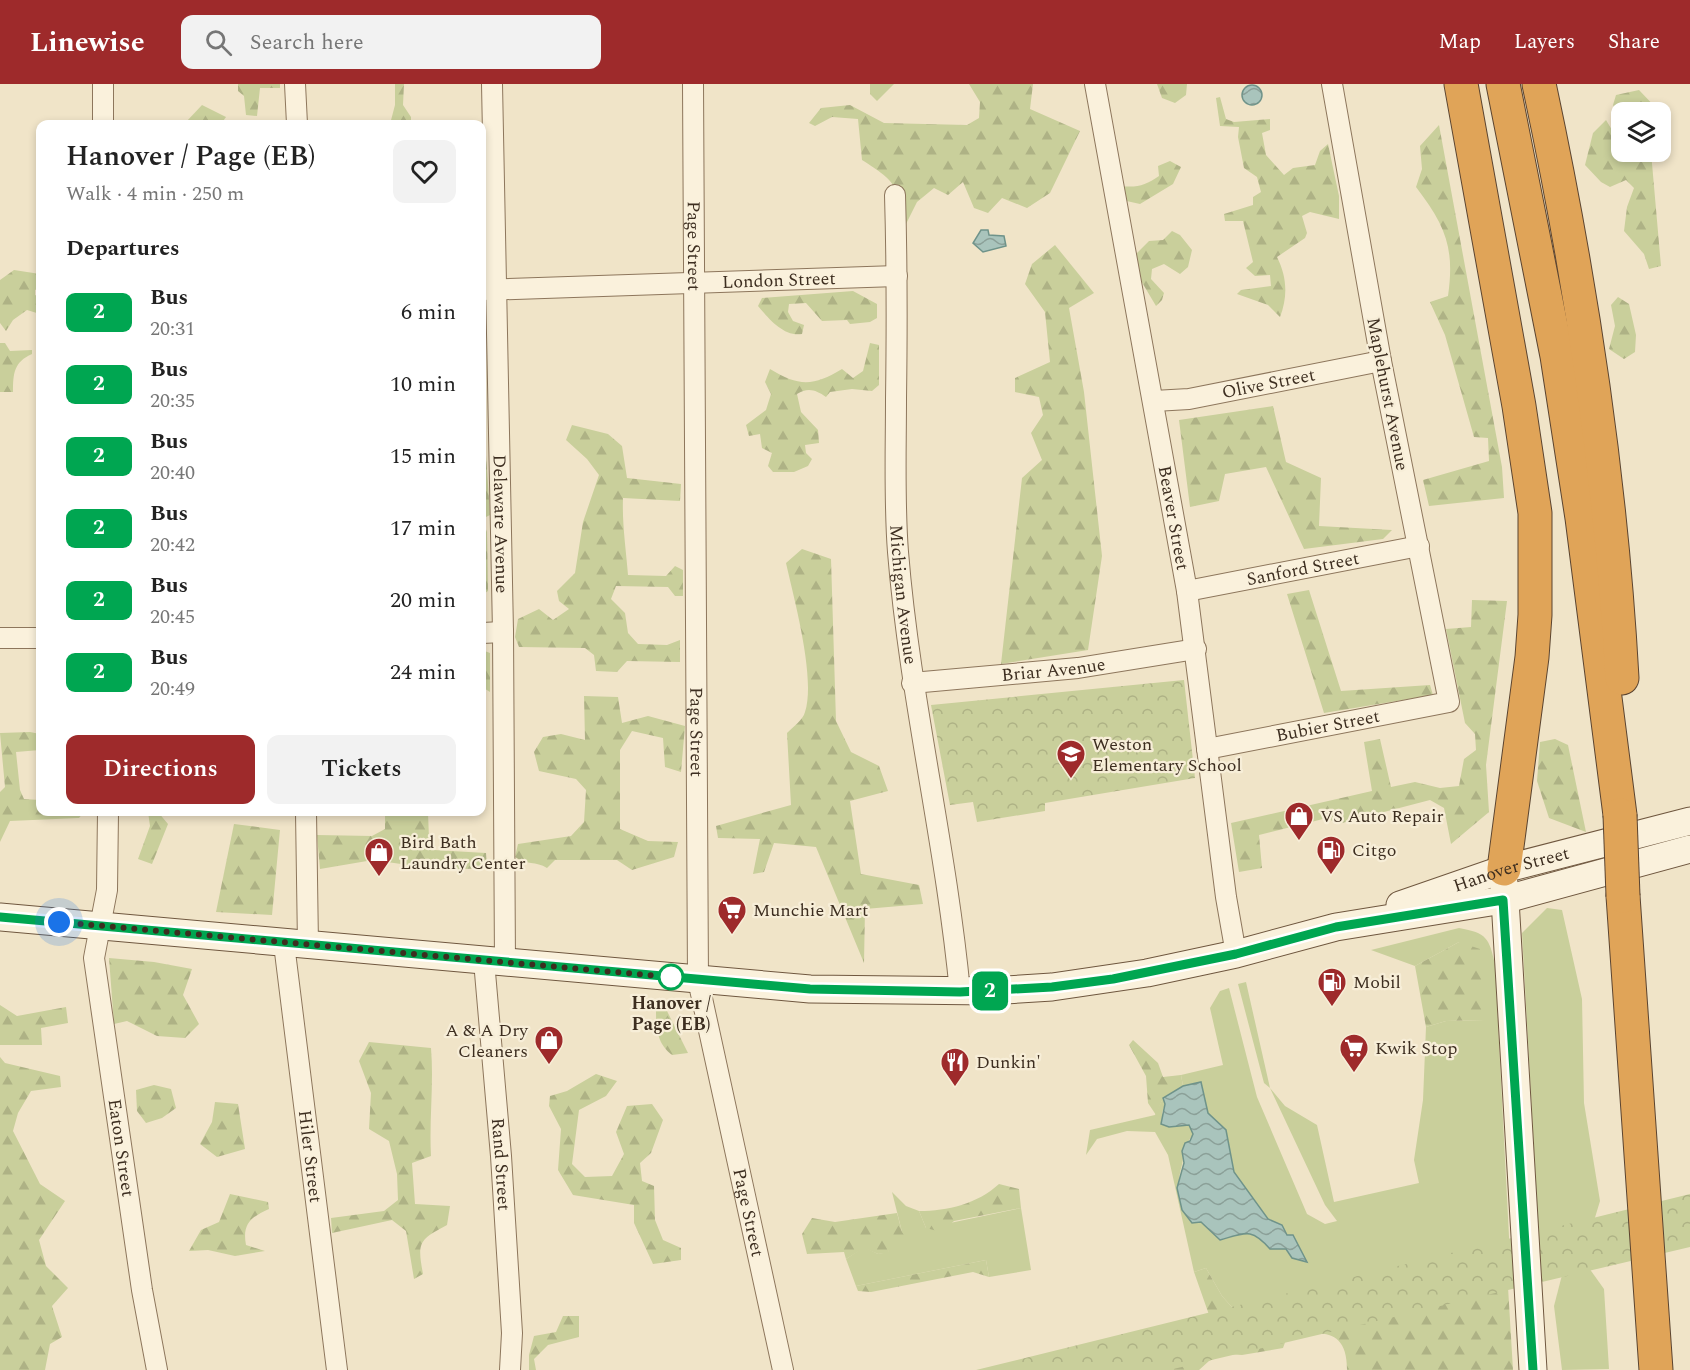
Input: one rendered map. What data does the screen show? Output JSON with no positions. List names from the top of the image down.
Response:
{
  "streets": {
    "main road": ["Hanover Street"],
    "street": [
      "Page Street",
      "London Street",
      "Olive Street",
      "Maplehurst Avenue",
      "Beaver Street",
      "Delaware Avenue",
      "Sanford Street",
      "Michigan Avenue",
      "Briar Avenue",
      "Bubier Street",
      "Eaton Street",
      "Hiler Street",
      "Rand Street"
    ]
  },
  "crossings": [
    ["Page Street", "London Street"],
    ["Page Street", "Hanover Street"],
    ["London Street", "Delaware Avenue"],
    ["London Street", "Michigan Avenue"],
    ["Olive Street", "Maplehurst Avenue"],
    ["Olive Street", "Beaver Street"],
    ["Maplehurst Avenue", "Sanford Street"],
    ["Maplehurst Avenue", "Bubier Street"],
    ["Beaver Street", "Sanford Street"],
    ["Beaver Street", "Briar Avenue"],
    ["Beaver Street", "Bubier Street"],
    ["Beaver Street", "Hanover Street"],
    ["Delaware Avenue", "Hanover Street"],
    ["Delaware Avenue", "Rand Street"],
    ["Michigan Avenue", "Briar Avenue"],
    ["Michigan Avenue", "Hanover Street"],
    ["Hanover Street", "Eaton Street"],
    ["Hanover Street", "Hiler Street"],
    ["Hanover Street", "Rand Street"]
  ],
  "places": {
    "school or university": ["Weston Elementary School"],
    "shop": ["VS Auto Repair", "Bird Bath Laundry Center", "A & A Dry Cleaners"],
    "fuel station": ["Citgo", "Mobil"],
    "supermarket": ["Munchie Mart", "Kwik Stop"],
    "other": ["Hanover / Page (EB)"],
    "restaurant": ["Dunkin'"]
  },
  "lines": ["bus line 2"],
  "page": {
    "header": "Linewise",
    "search": "Search here",
    "nav": ["Map", "Layers", "Share"],
    "on_map": "2",
    "heading": [
      ["Hanover / Page (EB)", "Walk · 4 min · 250 m"],
      "Departures"
    ],
    "list": [
      {
        "mark": "2",
        "name": "Bus",
        "note": "20:31",
        "value": "6 min"
      },
      {
        "mark": "2",
        "name": "Bus",
        "note": "20:35",
        "value": "10 min"
      },
      {
        "mark": "2",
        "name": "Bus",
        "note": "20:40",
        "value": "15 min"
      },
      {
        "mark": "2",
        "name": "Bus",
        "note": "20:42",
        "value": "17 min"
      },
      {
        "mark": "2",
        "name": "Bus",
        "note": "20:45",
        "value": "20 min"
      },
      {
        "mark": "2",
        "name": "Bus",
        "note": "20:49",
        "value": "24 min"
      }
    ],
    "buttons": ["Directions", "Tickets"]
  }
}
